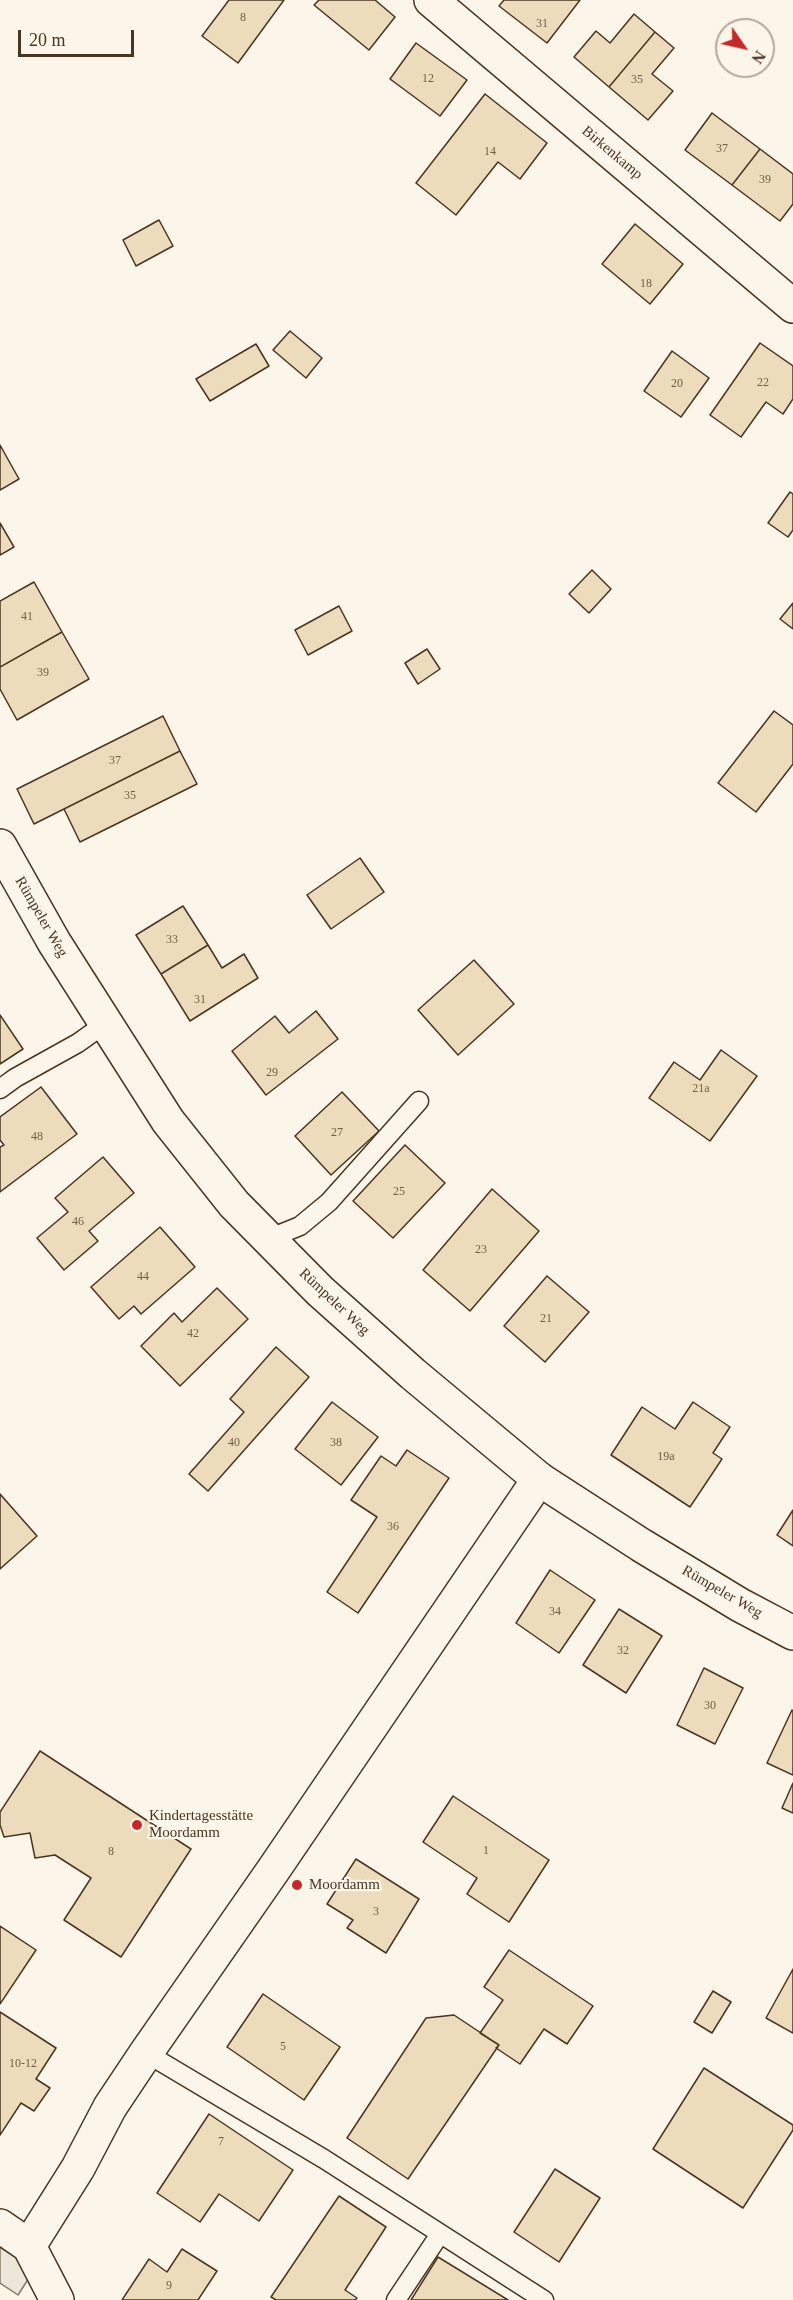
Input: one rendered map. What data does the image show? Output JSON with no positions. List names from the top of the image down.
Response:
{
  "streets": {
    "street": ["Birkenkamp", "Rümpeler Weg"]
  },
  "places": ["Kindertagesstätte Moordamm", "Moordamm"],
  "house_numbers": [
    "8",
    "31",
    "12",
    "35",
    "37",
    "14",
    "39",
    "18",
    "22",
    "20",
    "41",
    "39",
    "37",
    "35",
    "33",
    "31",
    "29",
    "21a",
    "27",
    "48",
    "25",
    "46",
    "23",
    "44",
    "21",
    "42",
    "40",
    "38",
    "19a",
    "36",
    "34",
    "32",
    "30",
    "1",
    "8",
    "3",
    "5",
    "10-12",
    "7",
    "9"
  ],
  "scale_bar": "20 m",
  "north": "bottom right"
}
